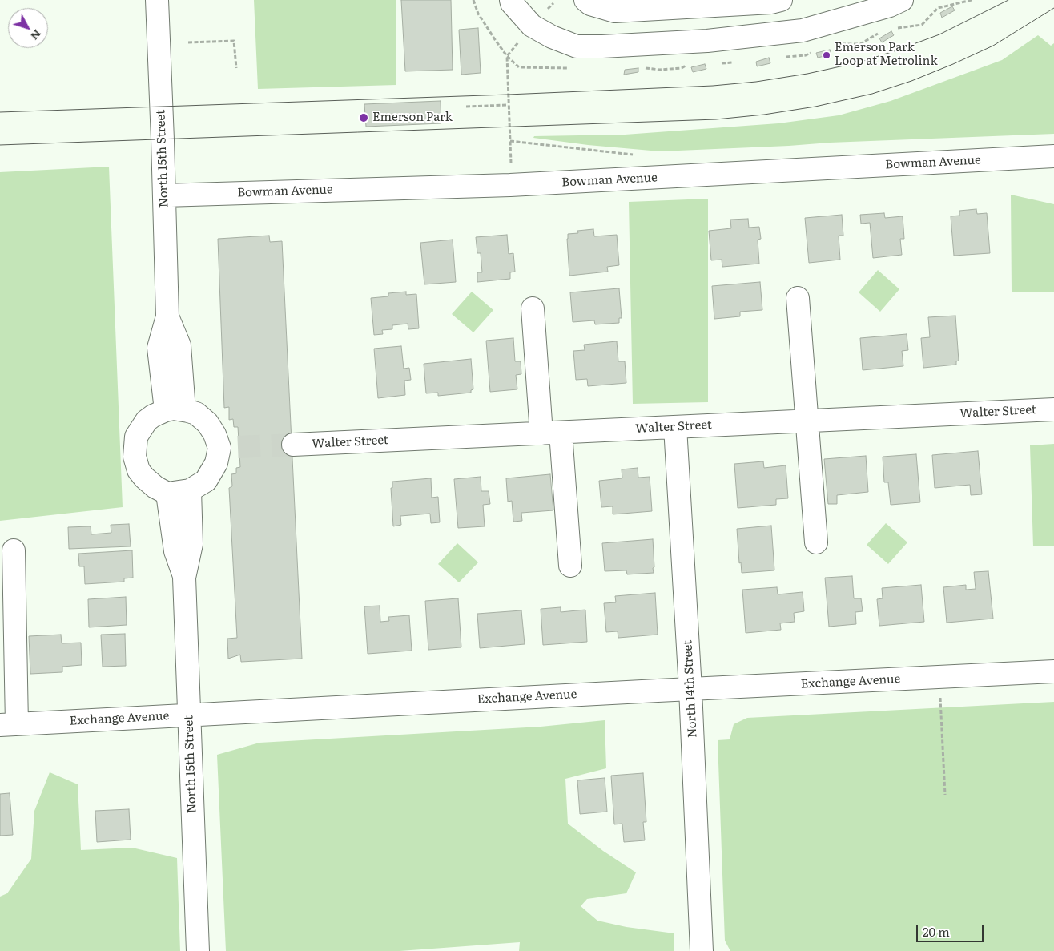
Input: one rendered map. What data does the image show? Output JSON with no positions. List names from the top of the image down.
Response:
{
  "streets": {
    "street": [
      "North 15th Street",
      "Bowman Avenue",
      "Walter Street",
      "Exchange Avenue",
      "North 14th Street"
    ]
  },
  "crossings": [
    ["North 15th Street", "Bowman Avenue"],
    ["North 15th Street", "Exchange Avenue"],
    ["Walter Street", "North 14th Street"],
    ["Exchange Avenue", "North 14th Street"]
  ],
  "places": ["Emerson Park Loop at Metrolink", "Emerson Park"],
  "scale_bar": "20 m",
  "north": "bottom right"
}
